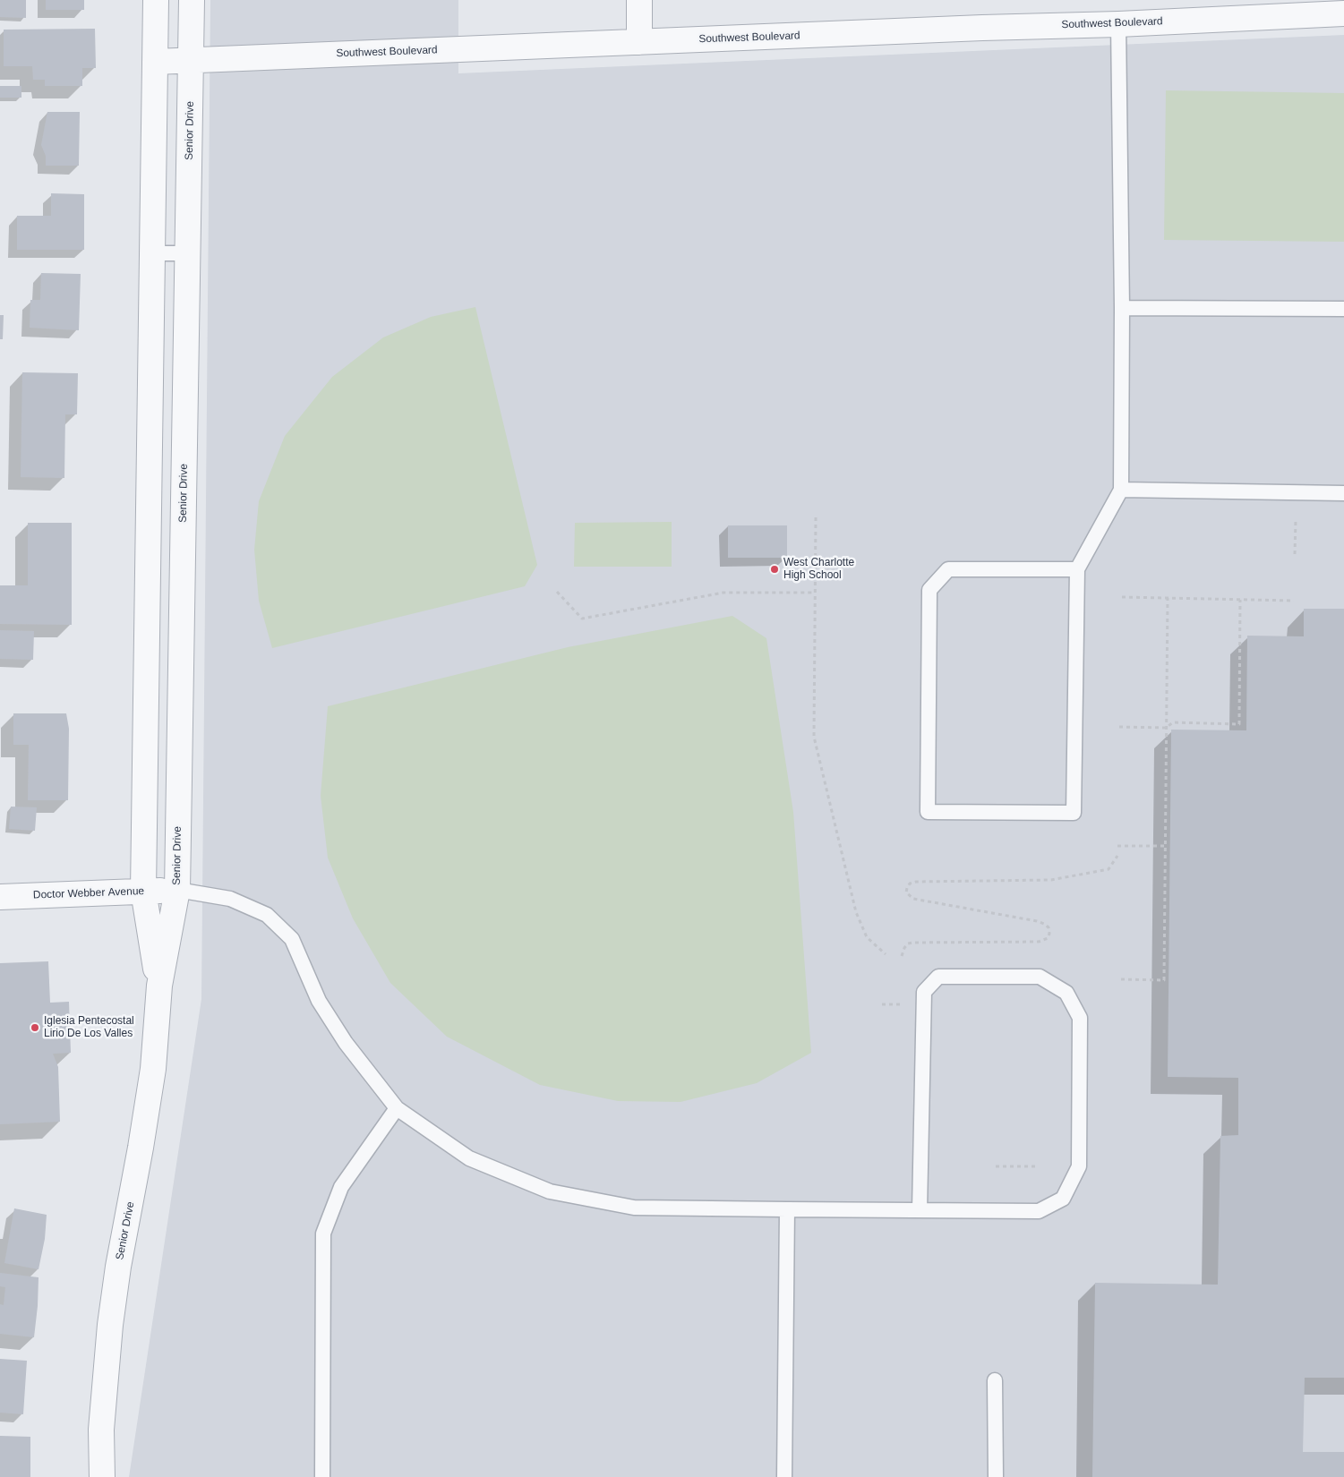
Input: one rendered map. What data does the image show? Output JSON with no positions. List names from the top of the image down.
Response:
{
  "streets": {
    "street": ["Southwest Boulevard", "Senior Drive", "Doctor Webber Avenue"]
  },
  "crossings": [
    ["Southwest Boulevard", "Senior Drive"],
    ["Senior Drive", "Doctor Webber Avenue"]
  ],
  "places": ["West Charlotte High School", "Iglesia Pentecostal Lirio De Los Valles"]
}
